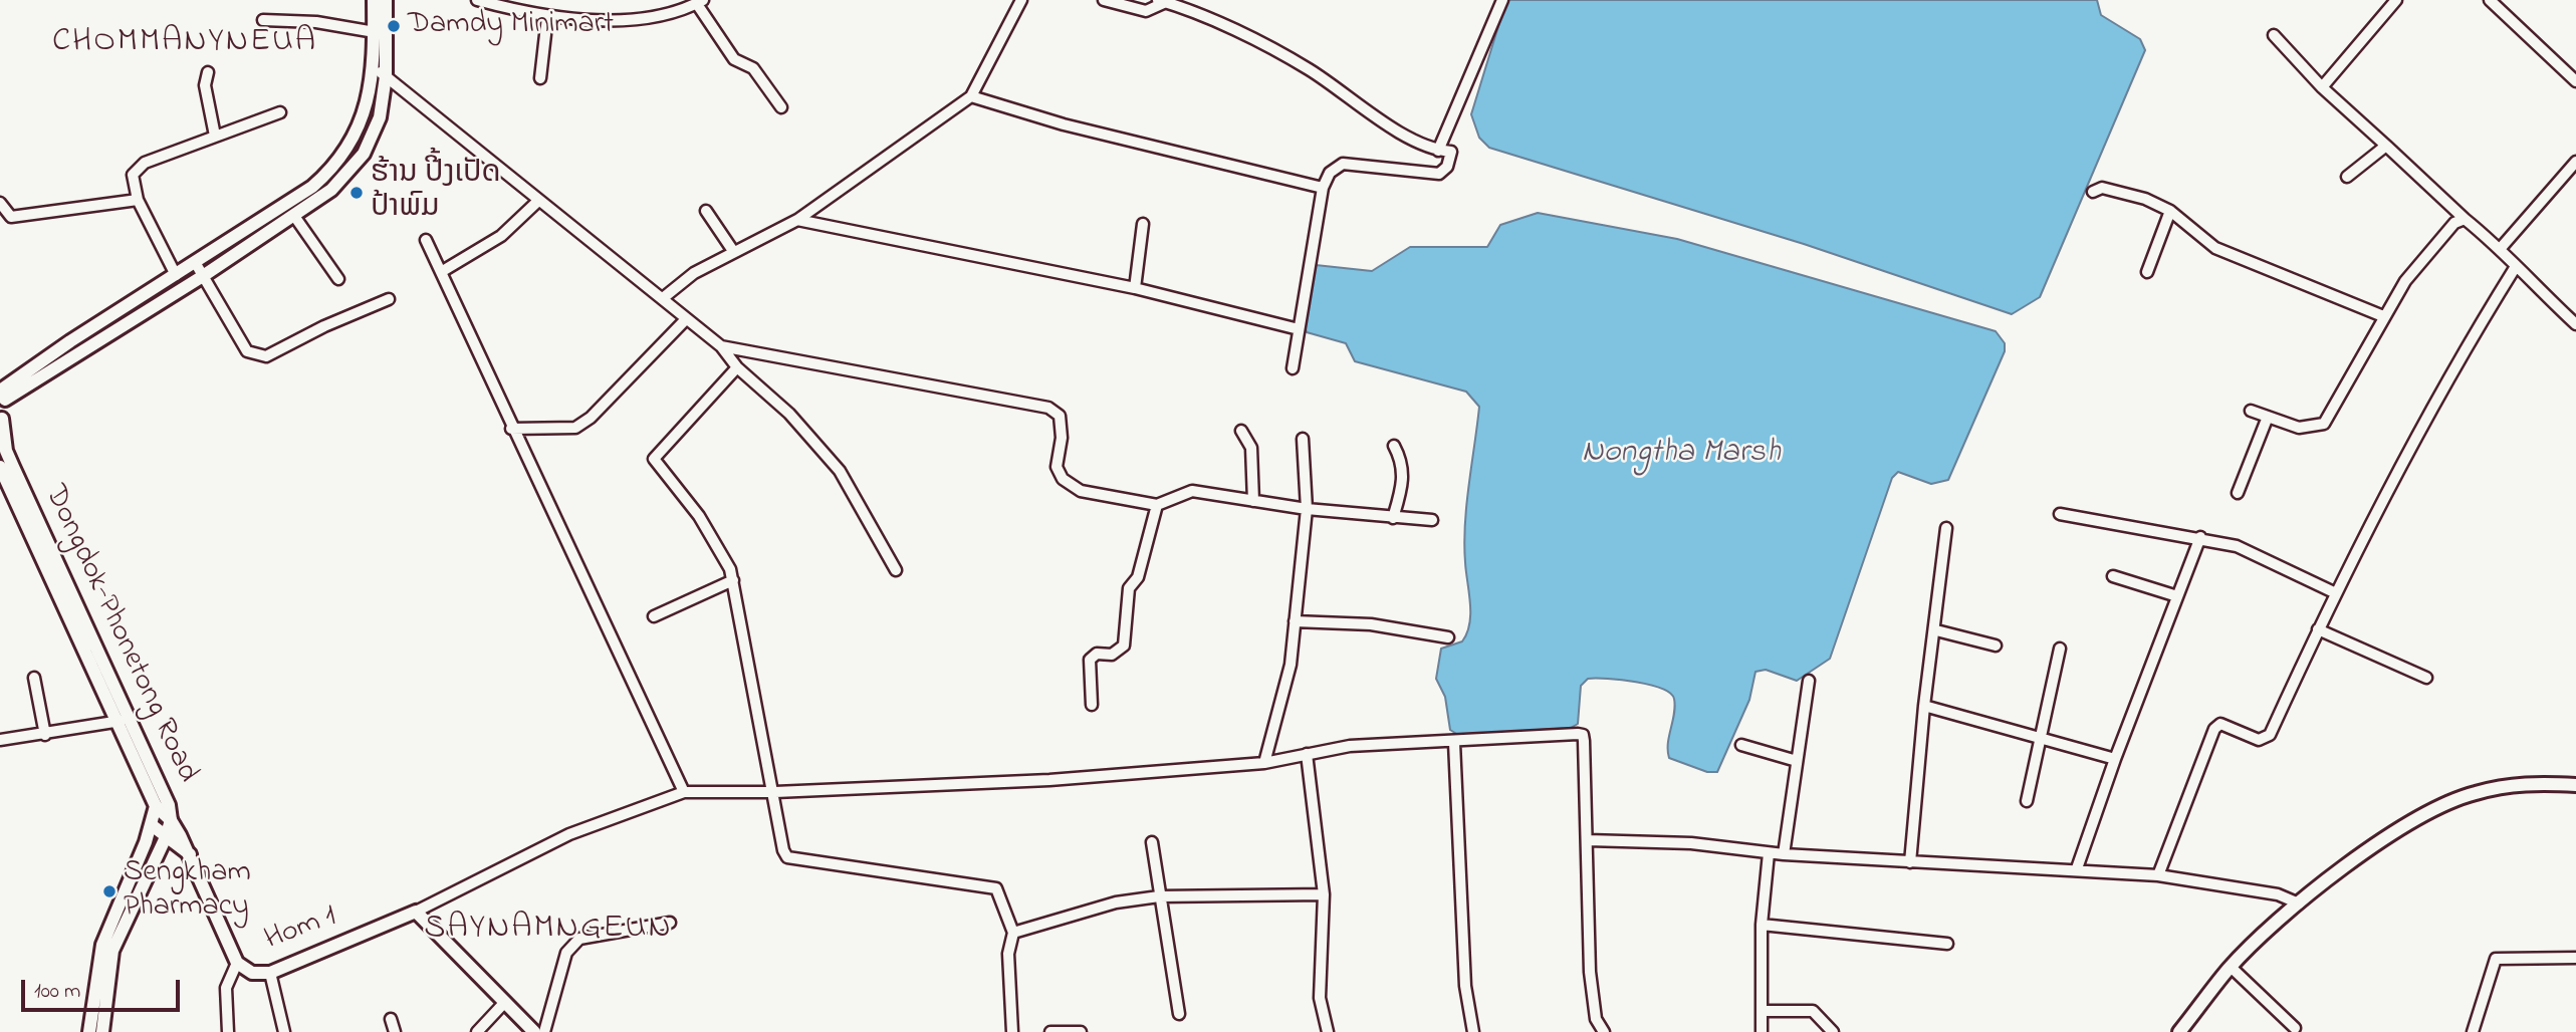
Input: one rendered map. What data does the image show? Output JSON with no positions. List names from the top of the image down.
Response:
{
  "streets": {
    "main road": ["Dongdok-Phonetong Road", "Hom 1"]
  },
  "crossings": [
    ["Dongdok-Phonetong Road", "Hom 1"]
  ],
  "districts": ["CHOMMANYNEUA", "SAYNAMNGEUN"],
  "water": ["Nongtha Marsh"],
  "places": ["Damdy Minimart", "ຮ້ານ ປີ້ງເປັດ ປ້າພົມ", "Sengkham Pharmacy"],
  "scale_bar": "100 m"
}
